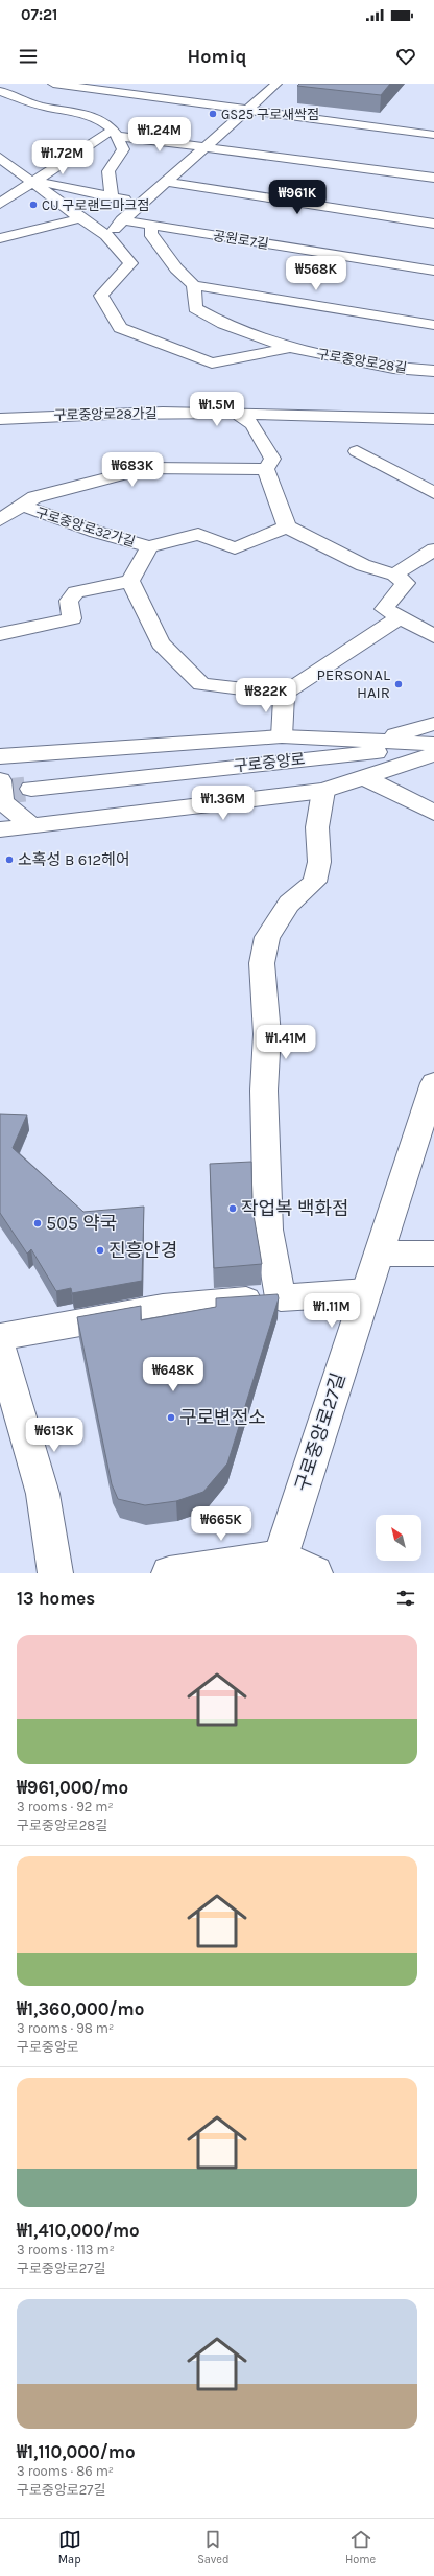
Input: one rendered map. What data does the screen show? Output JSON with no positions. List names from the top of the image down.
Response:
{
  "streets": {
    "street": [
      "공원로7길",
      "구로중앙로28길",
      "구로중앙로28가길",
      "구로중앙로32가길",
      "구로중앙로",
      "구로중앙로27길"
    ]
  },
  "places": [
    "GS25 구로새싹점",
    "CU 구로랜드마크점",
    "PERSONAL HAIR",
    "소혹성 B 612헤어",
    "작업복 백화점",
    "505 약국",
    "진흥안경",
    "구로변전소"
  ],
  "north": "top left",
  "page": {
    "status": "07:21",
    "header": "Homiq",
    "price": [
      "₩1.24M",
      "₩1.72M",
      "₩961K",
      "₩568K",
      "₩1.5M",
      "₩683K",
      "₩822K",
      "₩1.36M",
      "₩1.41M",
      "₩1.11M",
      "₩648K",
      "₩613K",
      "₩665K"
    ],
    "heading": "13 homes",
    "list": [
      {
        "name": "₩961,000/mo",
        "note": "3 rooms · 92 m² · 구로중앙로28길"
      },
      {
        "name": "₩1,360,000/mo",
        "note": "3 rooms · 98 m² · 구로중앙로"
      },
      {
        "name": "₩1,410,000/mo",
        "note": "3 rooms · 113 m² · 구로중앙로27길"
      },
      {
        "name": "₩1,110,000/mo",
        "note": "3 rooms · 86 m² · 구로중앙로27길"
      }
    ],
    "tabs": ["Map", "Saved", "Home"]
  }
}
